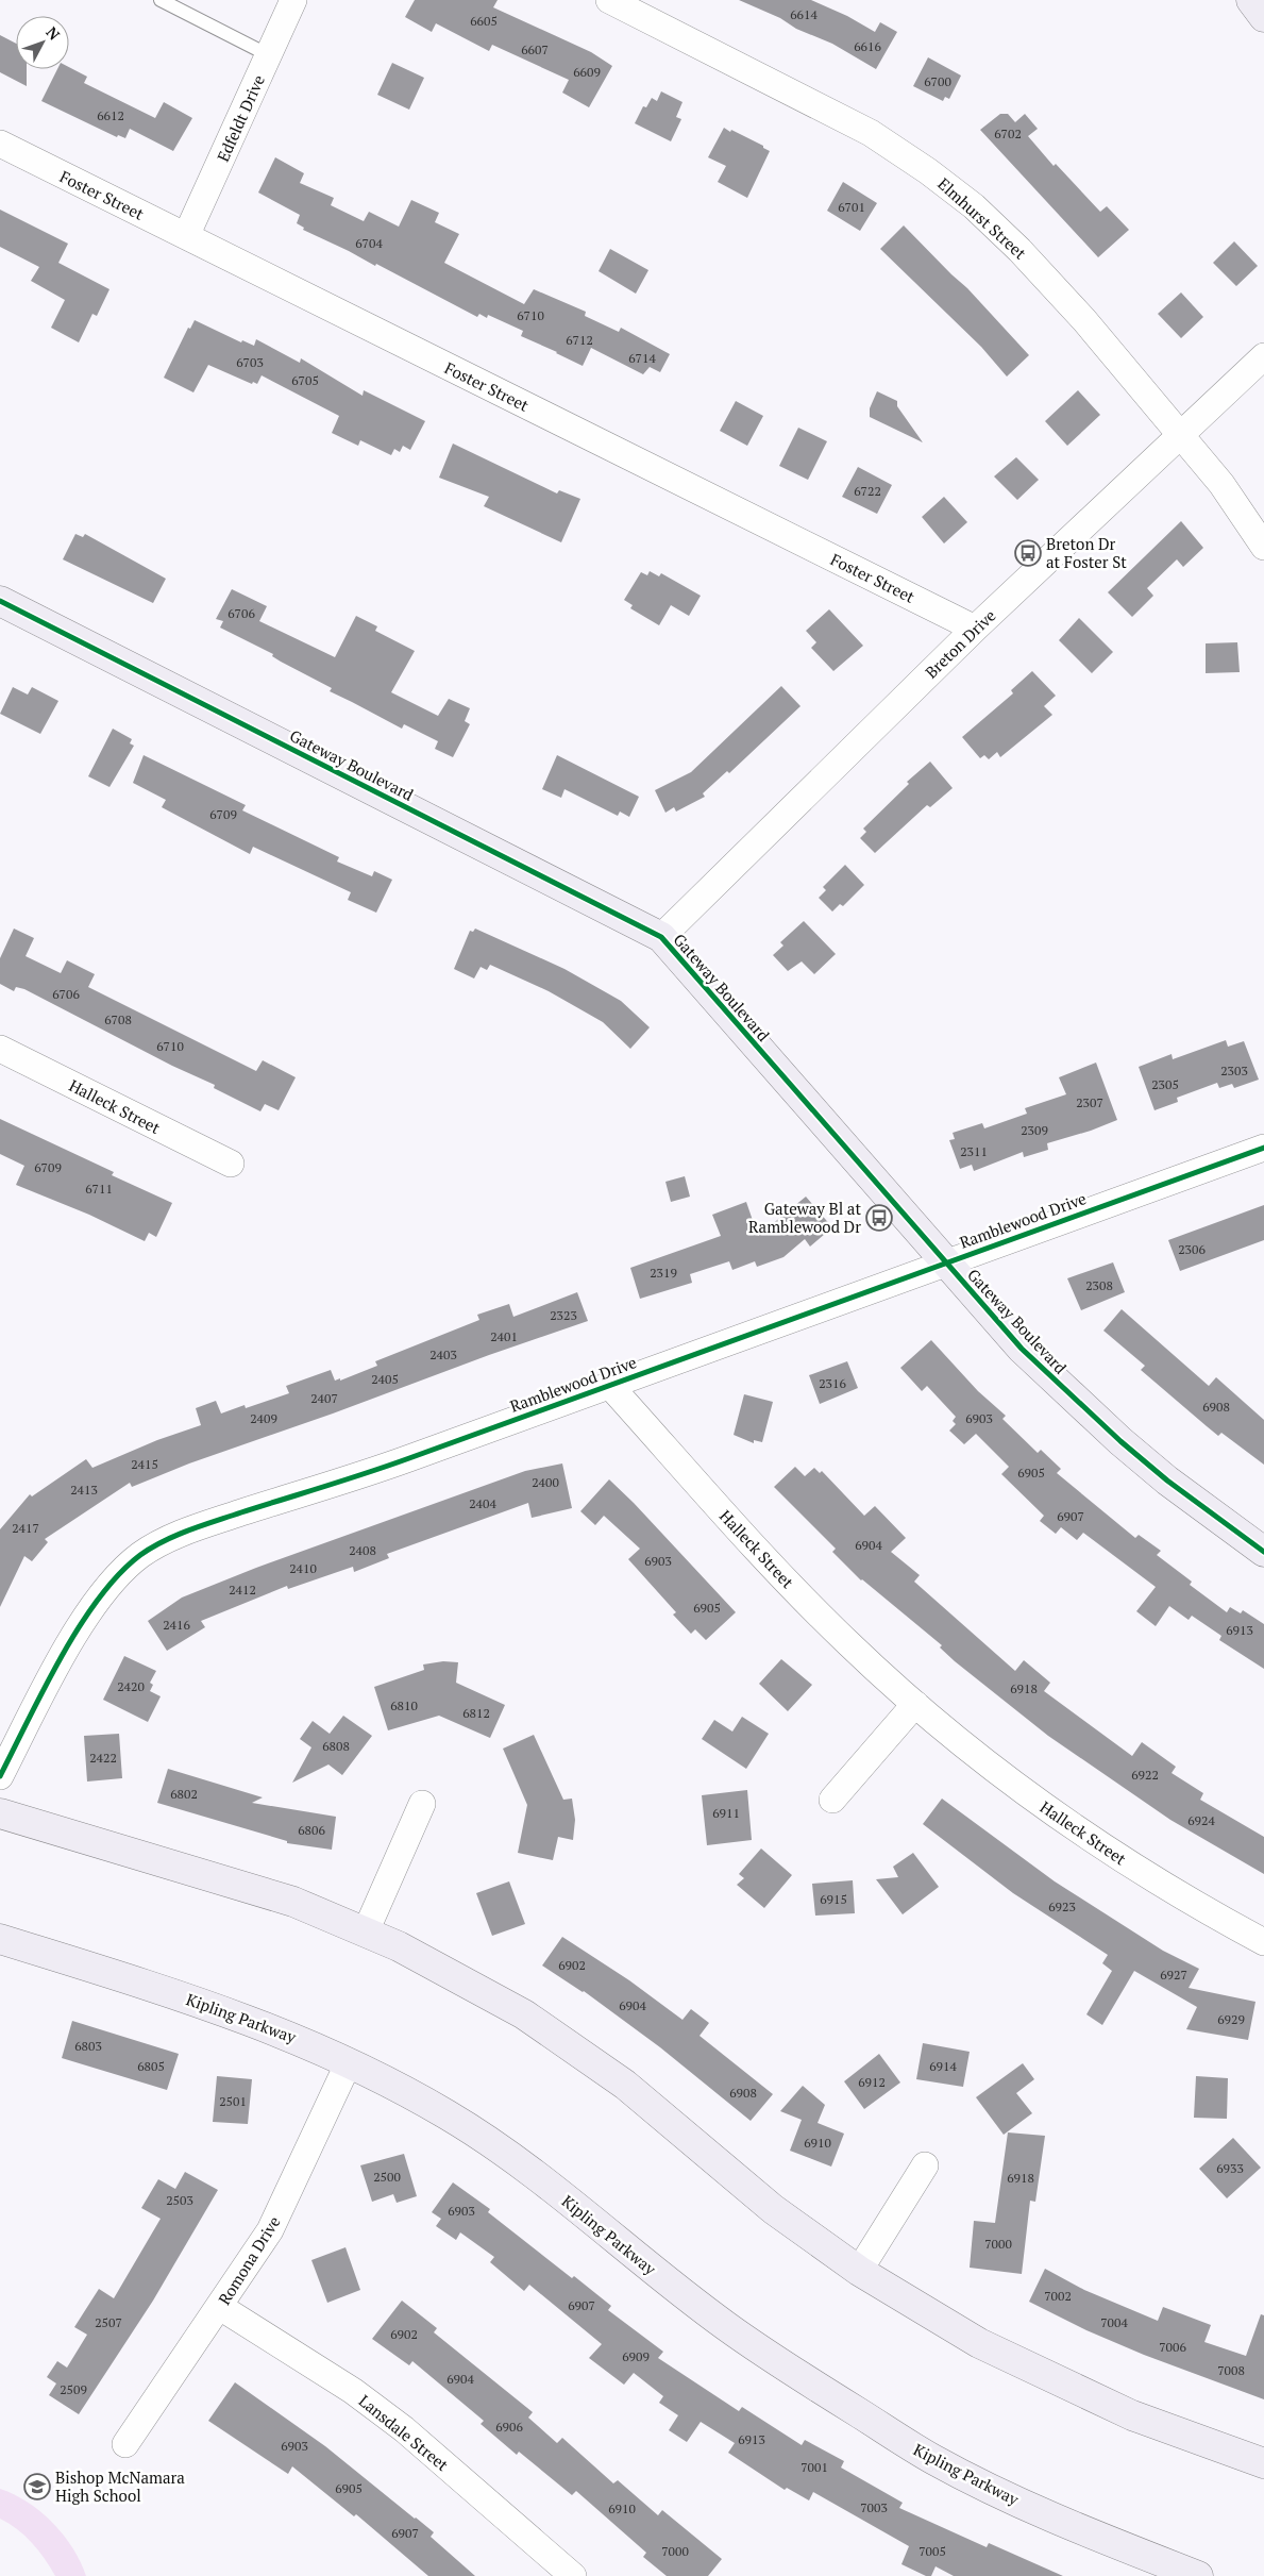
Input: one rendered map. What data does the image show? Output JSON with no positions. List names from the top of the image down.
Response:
{
  "streets": {
    "street": [
      "Edfeldt Drive",
      "Foster Street",
      "Elmhurst Street",
      "Breton Drive",
      "Gateway Boulevard",
      "Halleck Street",
      "Ramblewood Drive",
      "Kipling Parkway",
      "Romona Drive",
      "Lansdale Street"
    ]
  },
  "crossings": [
    ["Edfeldt Drive", "Foster Street"],
    ["Foster Street", "Breton Drive"],
    ["Elmhurst Street", "Breton Drive"],
    ["Breton Drive", "Gateway Boulevard"],
    ["Gateway Boulevard", "Ramblewood Drive"],
    ["Halleck Street", "Ramblewood Drive"],
    ["Kipling Parkway", "Romona Drive"],
    ["Romona Drive", "Lansdale Street"]
  ],
  "places": {
    "bus stop": ["Breton Dr at Foster St", "Gateway Bl at Ramblewood Dr"],
    "school or university": ["Bishop McNamara High School"]
  },
  "house_numbers": [
    "6614",
    "6605",
    "6616",
    "6607",
    "6609",
    "6700",
    "6612",
    "6702",
    "6701",
    "6704",
    "6710",
    "6712",
    "6714",
    "6703",
    "6705",
    "6722",
    "6706",
    "6709",
    "6706",
    "6708",
    "6710",
    "2303",
    "2305",
    "2307",
    "2309",
    "2311",
    "6709",
    "6711",
    "2306",
    "2319",
    "2308",
    "2323",
    "2401",
    "2403",
    "2405",
    "2316",
    "2407",
    "6908",
    "2409",
    "6903",
    "2415",
    "6905",
    "2400",
    "2413",
    "2404",
    "6907",
    "2417",
    "6904",
    "2408",
    "6903",
    "2410",
    "2412",
    "6905",
    "2416",
    "6913",
    "2420",
    "6918",
    "6810",
    "6812",
    "6808",
    "2422",
    "6922",
    "6802",
    "6911",
    "6924",
    "6806",
    "6915",
    "6923",
    "6902",
    "6927",
    "6904",
    "6929",
    "6803",
    "6805",
    "6914",
    "6912",
    "6908",
    "2501",
    "6910",
    "6933",
    "2500",
    "6918",
    "2503",
    "6903",
    "7000",
    "7002",
    "6907",
    "2507",
    "7004",
    "6902",
    "7006",
    "6909",
    "7008",
    "6904",
    "2509",
    "6906",
    "6913",
    "6903",
    "7001",
    "6905",
    "7003",
    "6910",
    "6907",
    "7000",
    "7005"
  ],
  "north": "top right"
}
